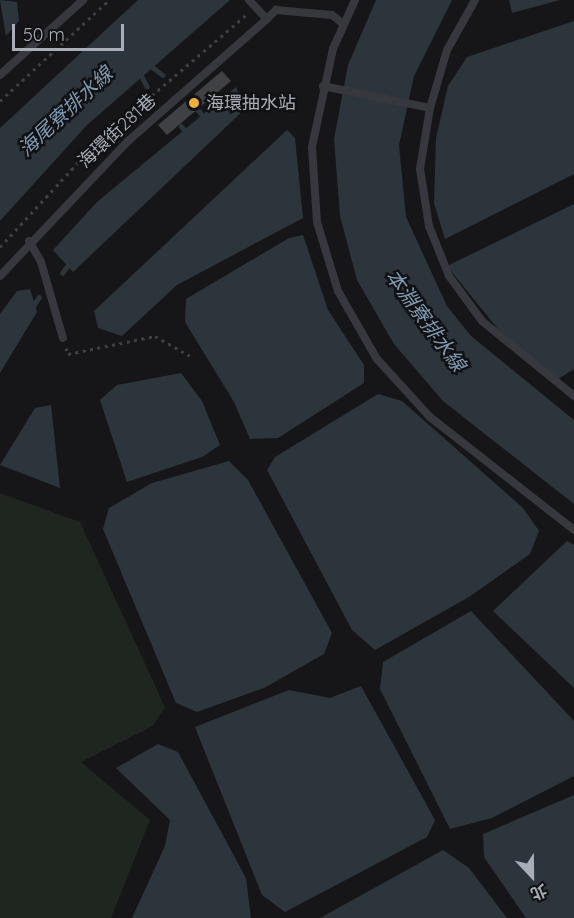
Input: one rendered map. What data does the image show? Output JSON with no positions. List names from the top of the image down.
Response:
{
  "streets": {
    "lane": ["海環街281巷"]
  },
  "water": ["海尾寮排水線", "本淵寮排水線"],
  "places": ["海環抽水站"],
  "scale_bar": "50 m",
  "north": "bottom"
}
